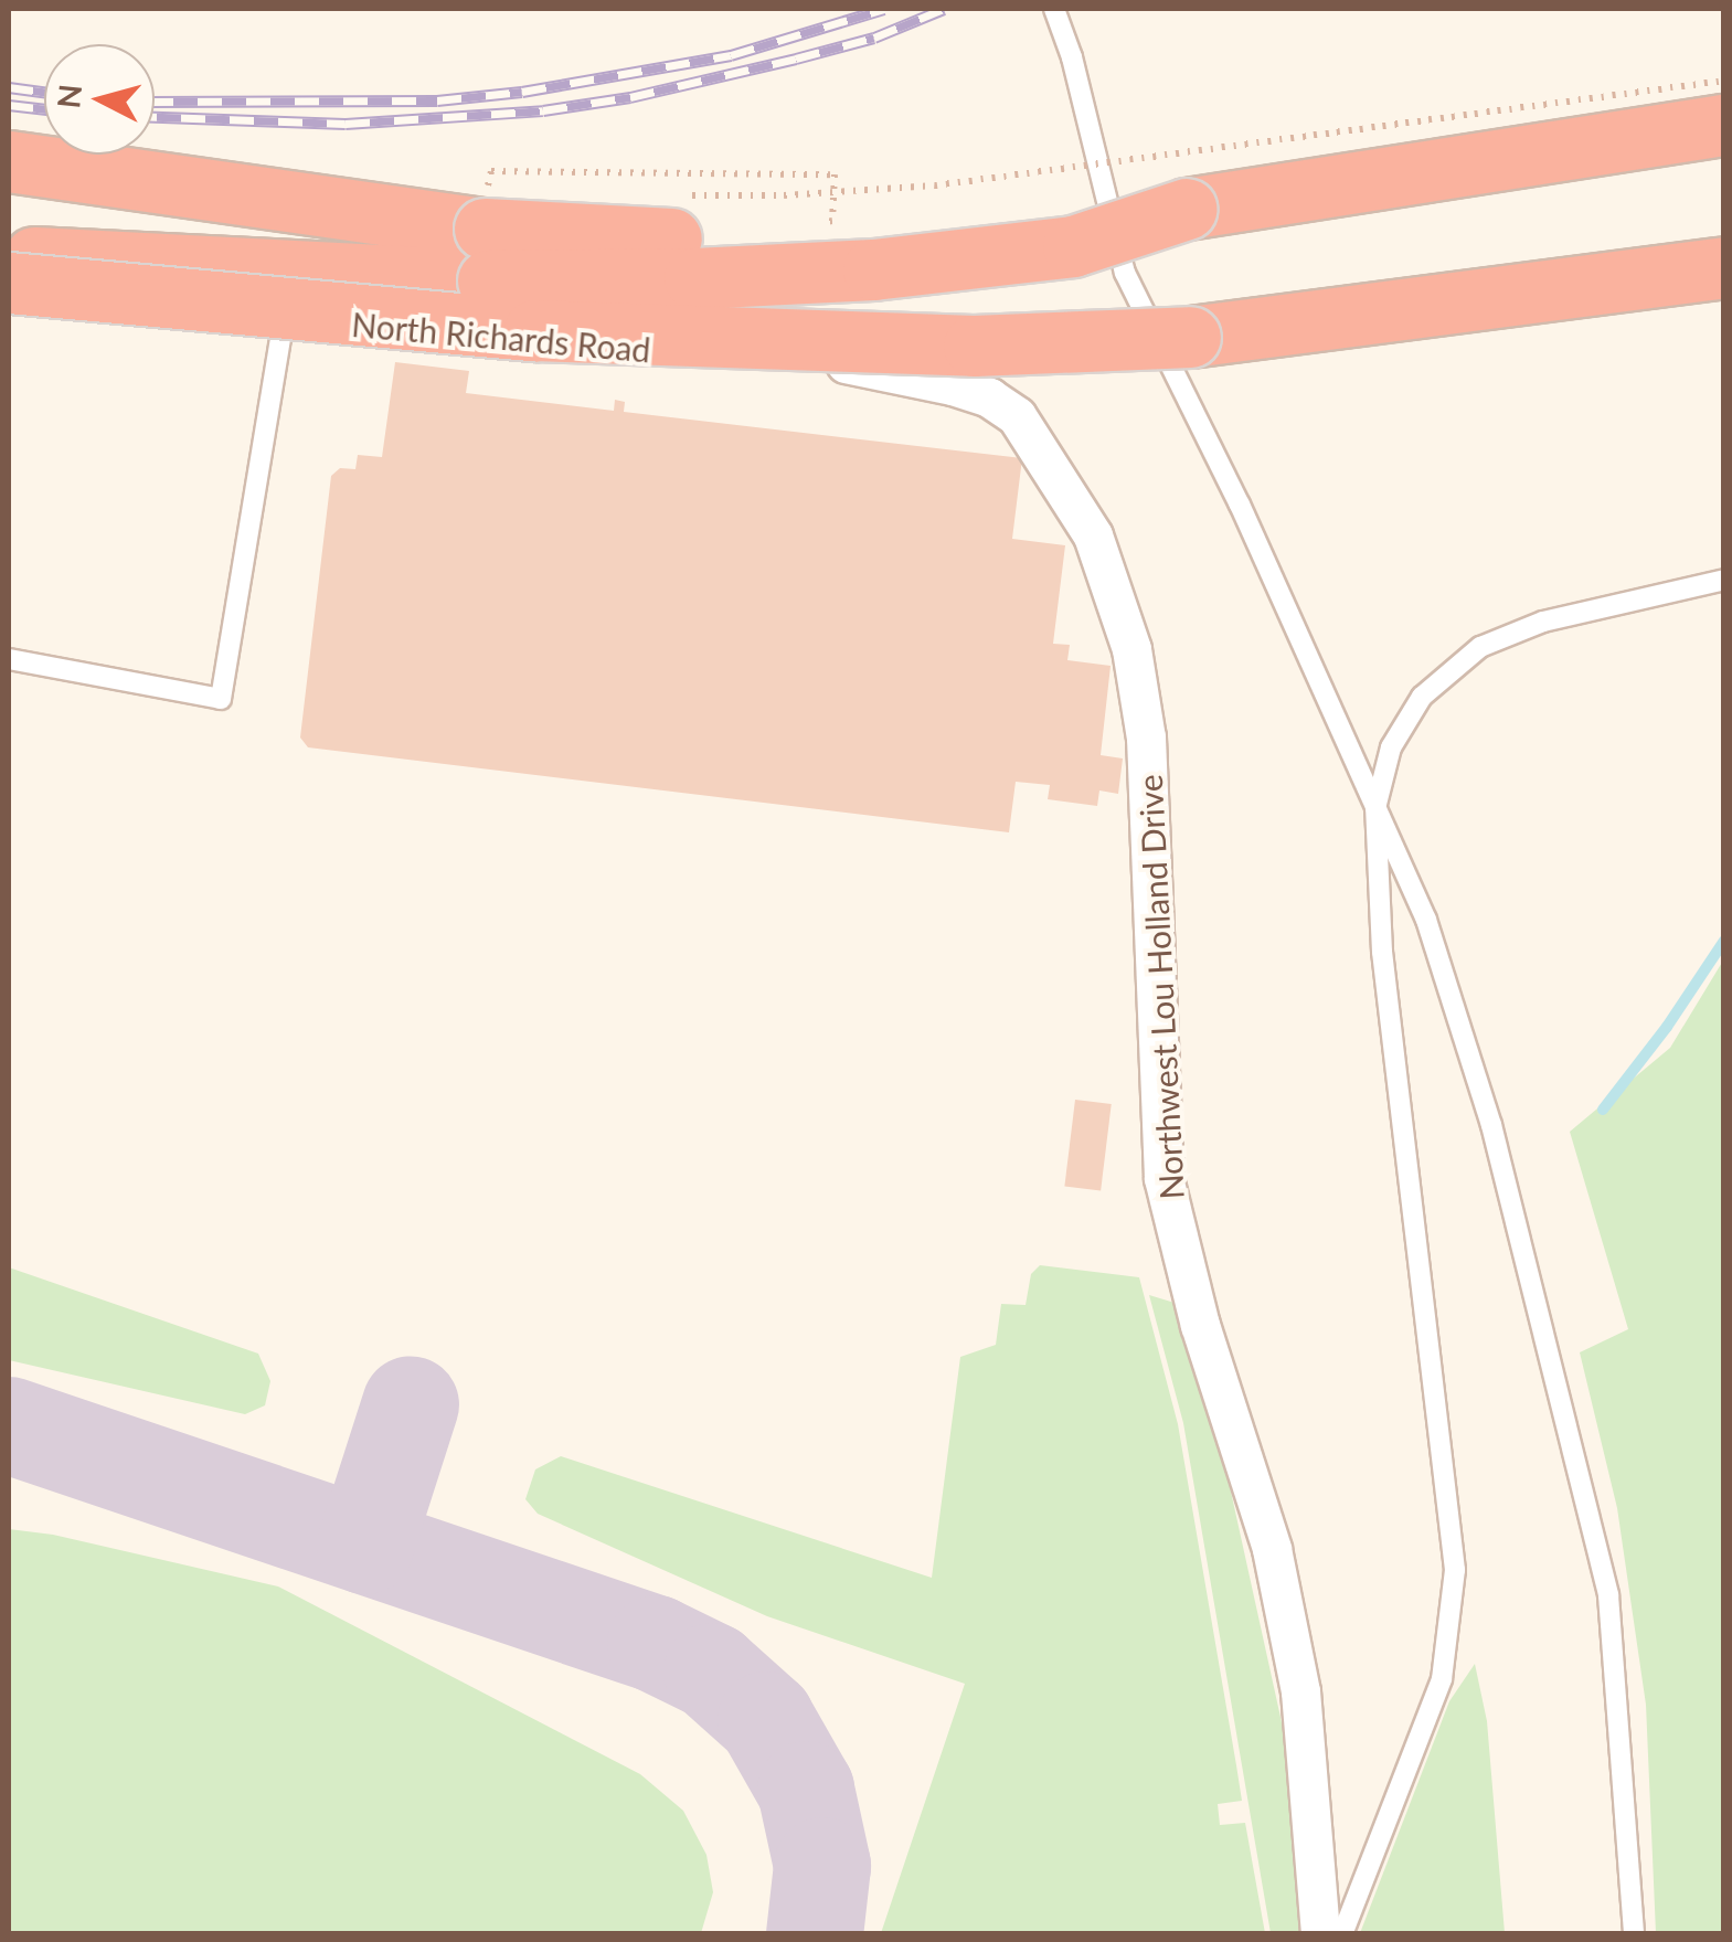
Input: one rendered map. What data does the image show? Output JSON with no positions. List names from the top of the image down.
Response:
{
  "streets": {
    "street": ["North Richards Road", "Northwest Lou Holland Drive"]
  },
  "crossings": [
    ["North Richards Road", "Northwest Lou Holland Drive"]
  ],
  "north": "left"
}
